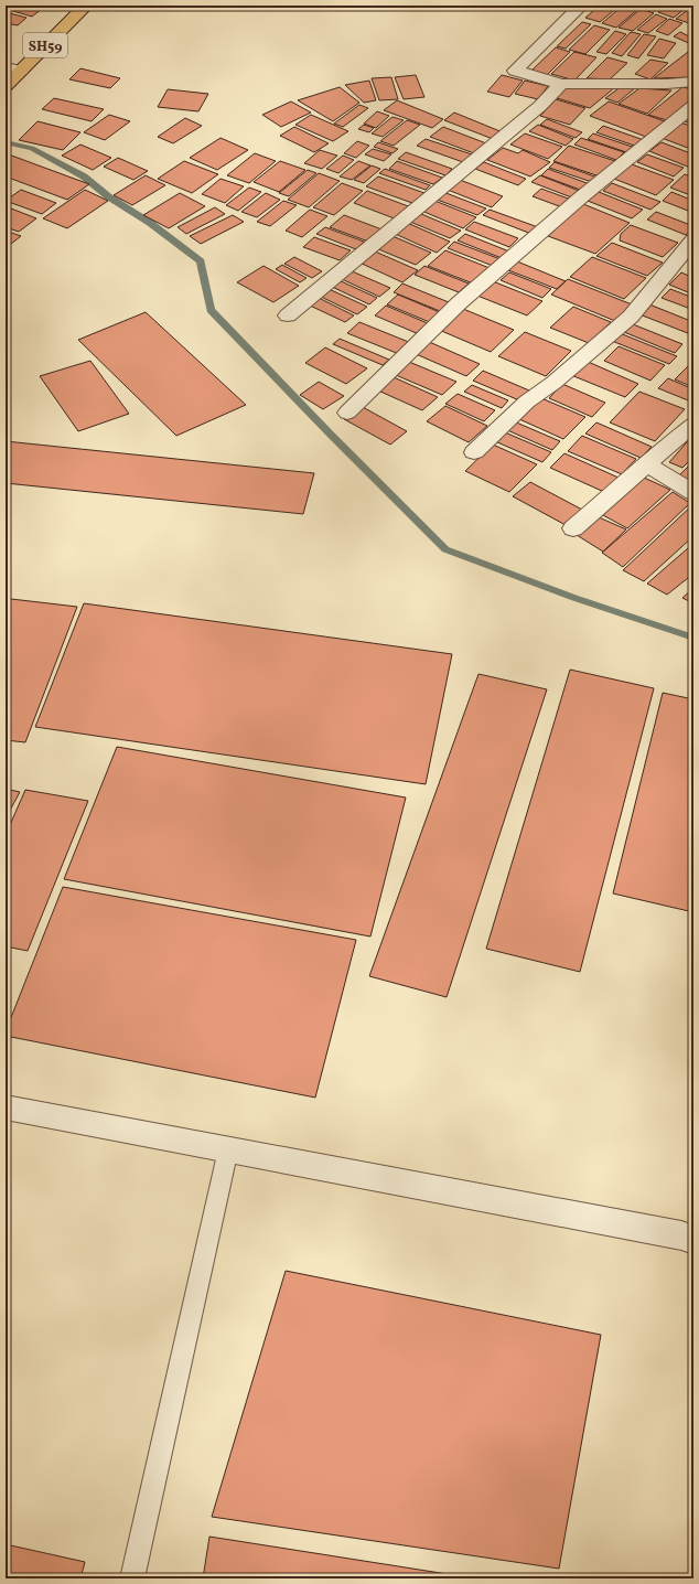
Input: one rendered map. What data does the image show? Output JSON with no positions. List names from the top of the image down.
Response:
{
  "streets": {
    "main road": ["SH59"]
  }
}
